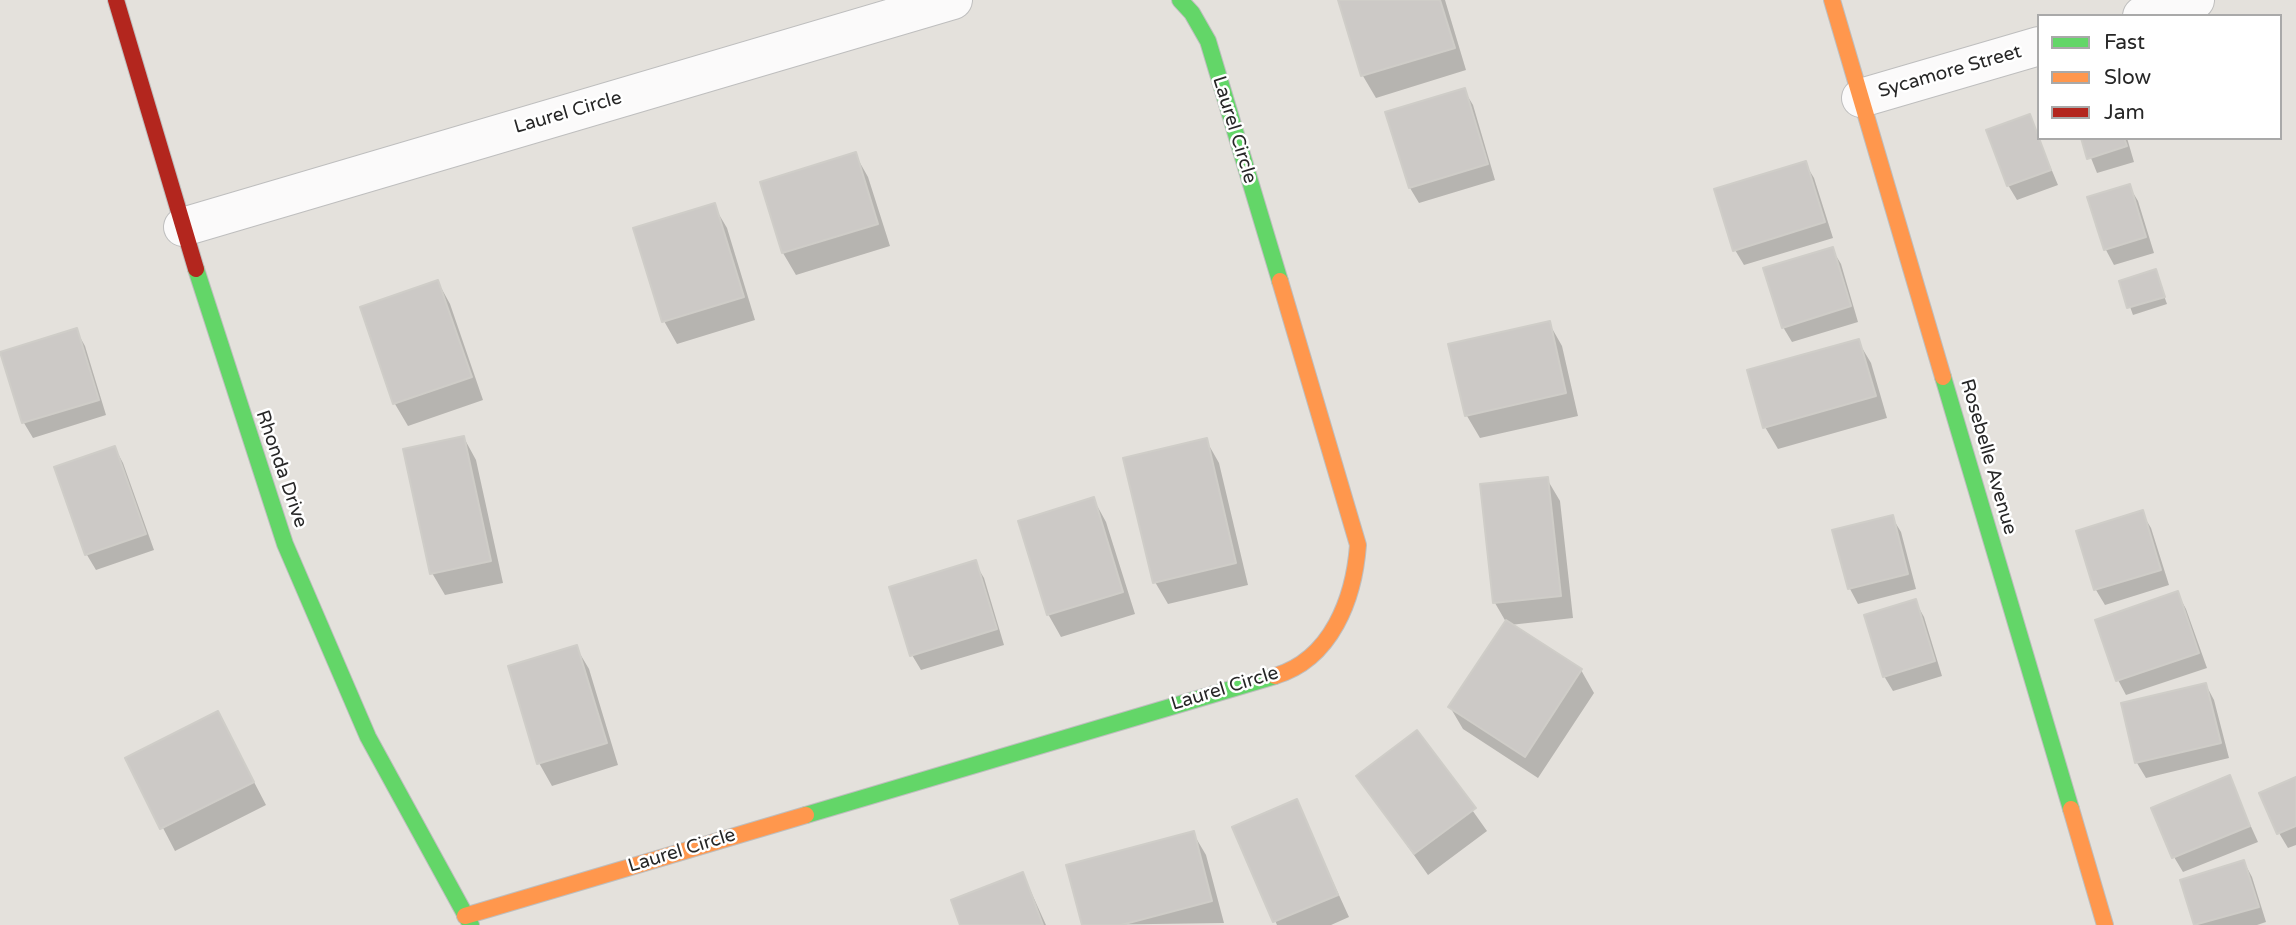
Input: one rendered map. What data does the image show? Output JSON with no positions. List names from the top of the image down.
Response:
{
  "streets": {
    "street": [
      "Sycamore Street",
      "Laurel Circle",
      "Rosebelle Avenue",
      "Rhonda Drive"
    ]
  },
  "crossings": [
    ["Sycamore Street", "Rosebelle Avenue"],
    ["Laurel Circle", "Rhonda Drive"]
  ],
  "legend": ["Fast", "Slow", "Jam"]
}
